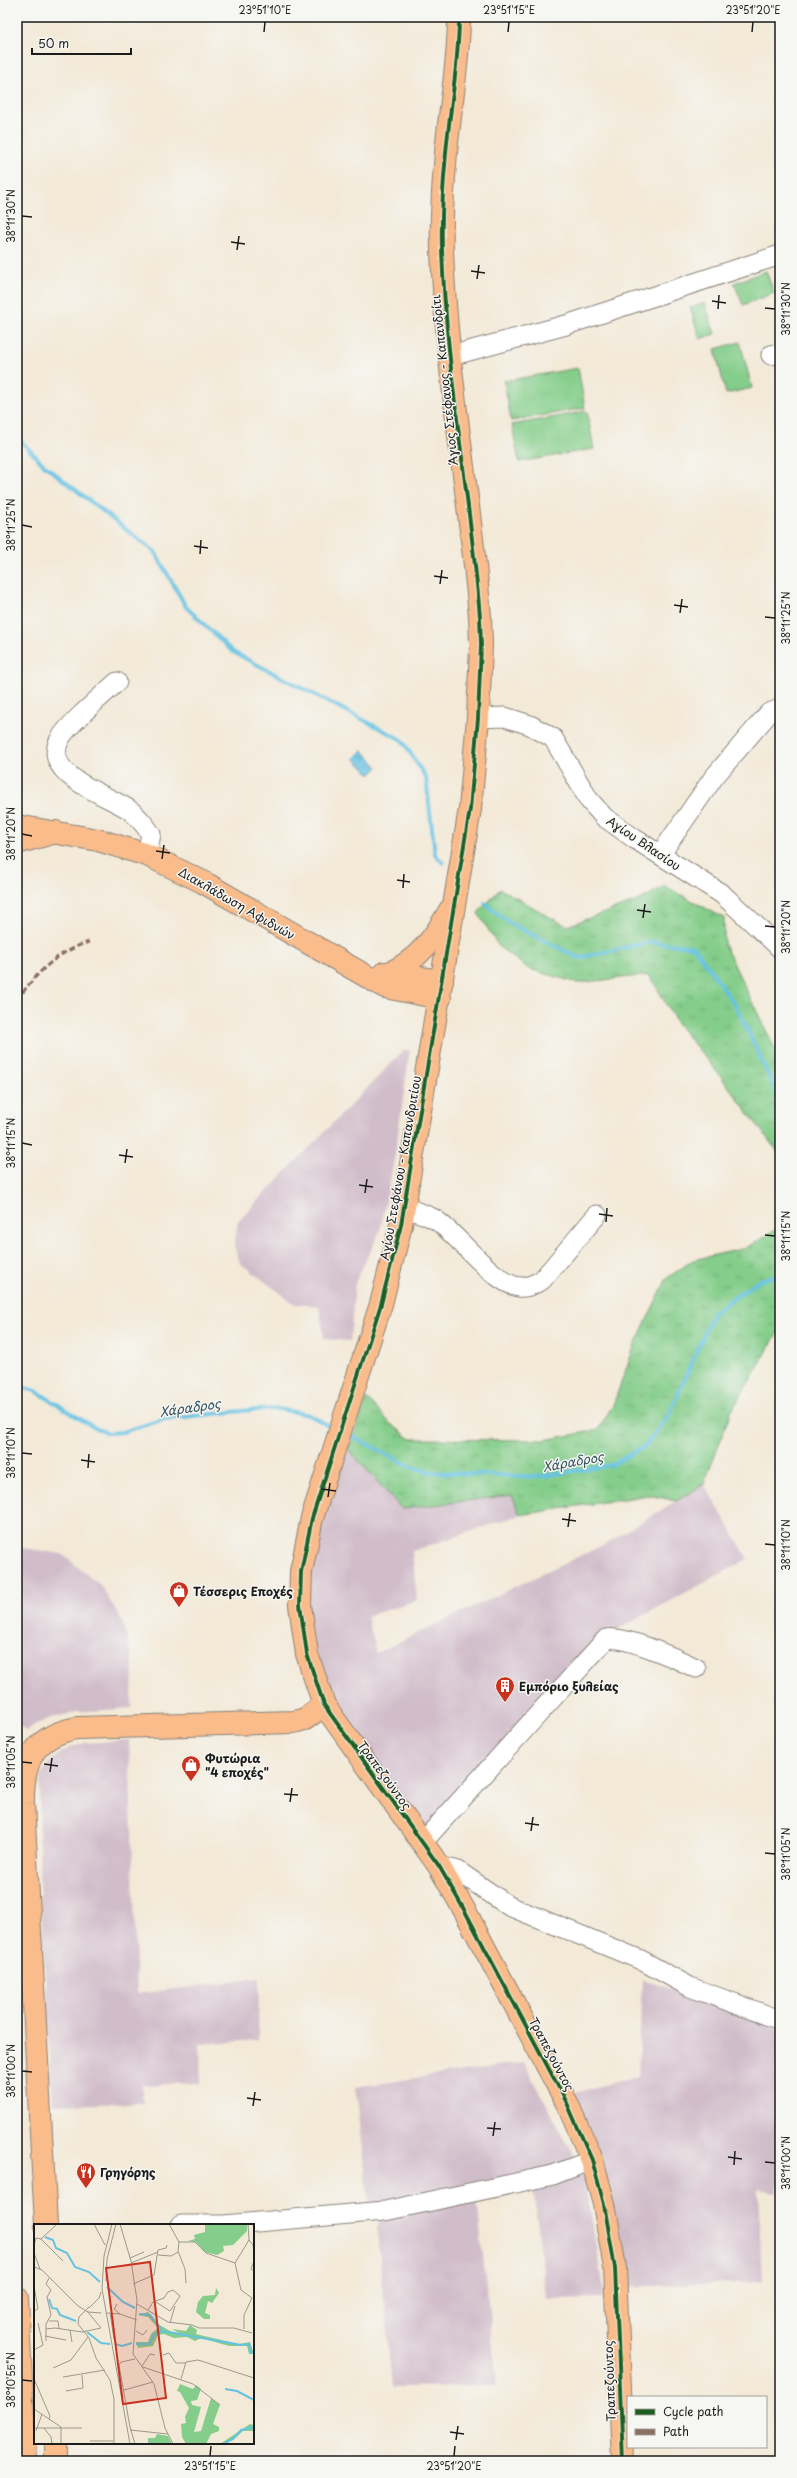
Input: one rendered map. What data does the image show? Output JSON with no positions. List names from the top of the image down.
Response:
{
  "streets": {
    "main road": [
      "Άγιος Στέφανος - Καπανδρίτι",
      "Διακλάδωση Αφιδνών",
      "Αγίου Στεφάνου - Καπανδριτίου",
      "Τραπεζούντος"
    ],
    "street": ["Αγίου Βλασίου"]
  },
  "crossings": [
    ["Άγιος Στέφανος - Καπανδρίτι", "Αγίου Βλασίου"],
    ["Άγιος Στέφανος - Καπανδρίτι", "Αγίου Στεφάνου - Καπανδριτίου"],
    ["Αγίου Βλασίου", "Αγίου Στεφάνου - Καπανδριτίου"],
    ["Διακλάδωση Αφιδνών", "Αγίου Στεφάνου - Καπανδριτίου"],
    ["Αγίου Στεφάνου - Καπανδριτίου", "Τραπεζούντος"]
  ],
  "water": ["Χάραδρος"],
  "places": {
    "shop": ["Τέσσερις Εποχές", "Φυτώρια \"4 εποχές\""],
    "building": ["Εμπόριο ξυλείας"],
    "restaurant": ["Γρηγόρης"]
  },
  "legend": ["Cycle path", "Path"],
  "scale_bar": "50 m",
  "coordinates": [
    "23°51'10\"E",
    "23°51'15\"E",
    "23°51'20\"E",
    "38°11'30\"N",
    "38°11'25\"N",
    "38°11'20\"N",
    "38°11'15\"N",
    "38°11'10\"N",
    "38°11'05\"N",
    "38°11'00\"N",
    "38°10'55\"N"
  ]
}
